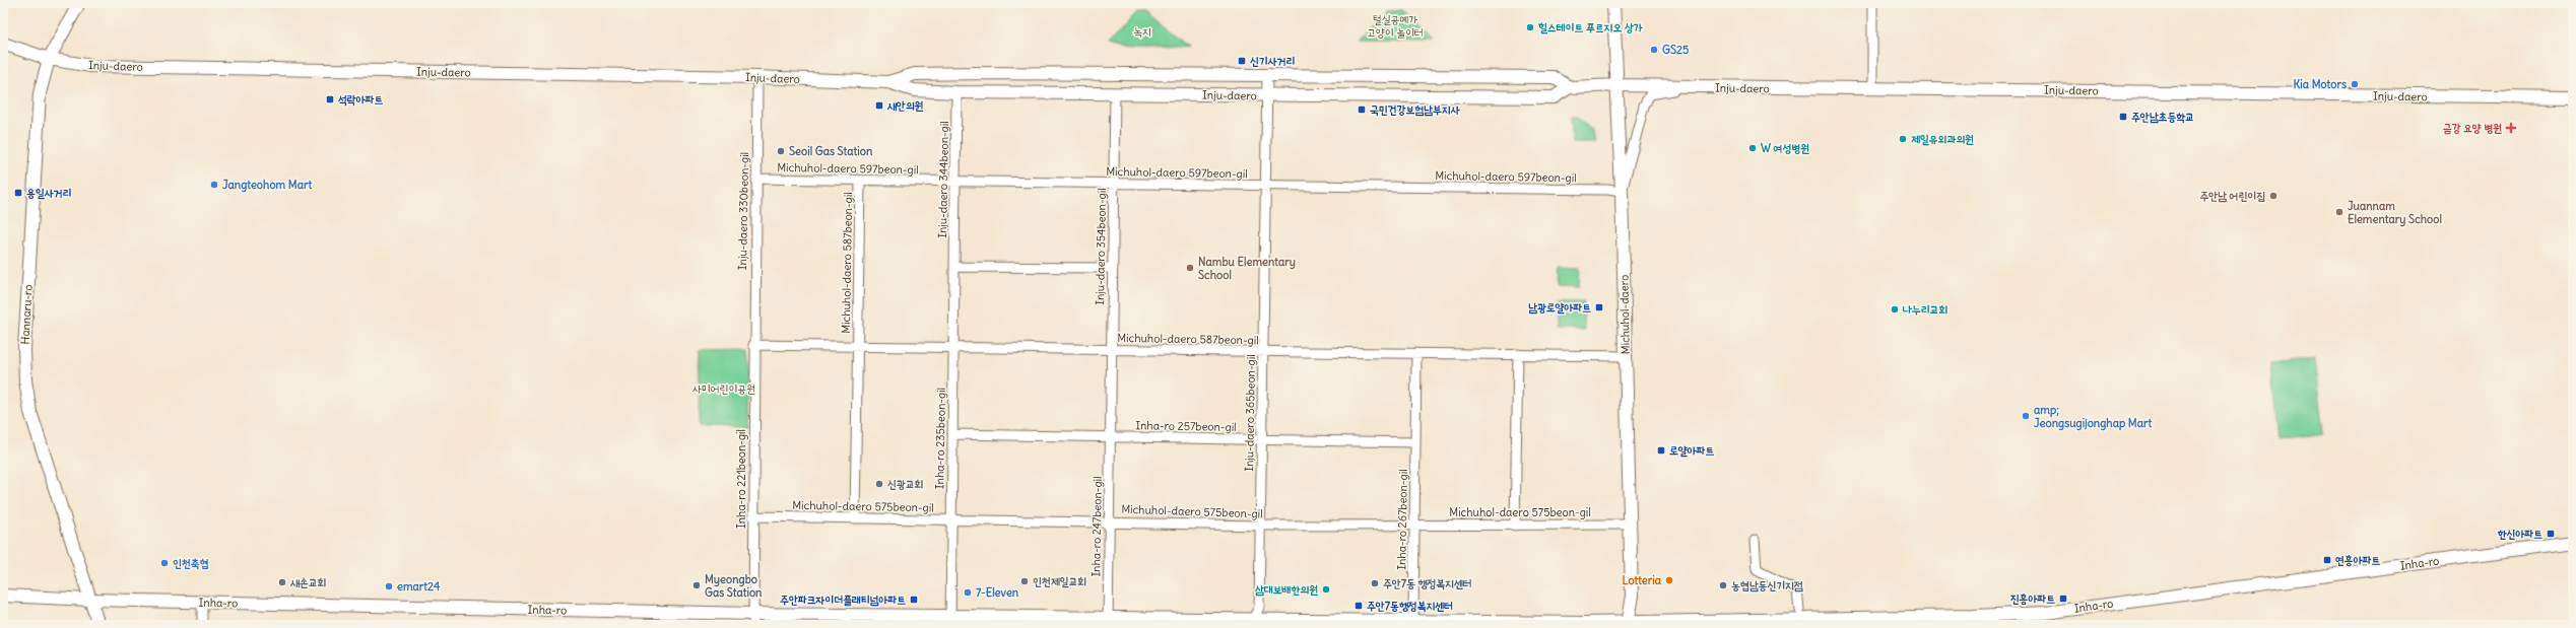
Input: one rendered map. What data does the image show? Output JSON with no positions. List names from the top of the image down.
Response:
{
  "streets": {
    "main road": [
      "Inju-daero",
      "Hannaru-ro",
      "Michuhol-daero",
      "Inha-ro"
    ],
    "street": [
      "Michuhol-daero 597beon-gil",
      "Inju-daero 344beon-gil",
      "Inju-daero 330beon-gil",
      "Inju-daero 354beon-gil",
      "Michuhol-daero 587beon-gil",
      "Inju-daero 365beon-gil",
      "Inha-ro 257beon-gil",
      "Inha-ro 235beon-gil",
      "Inha-ro 221beon-gil",
      "Michuhol-daero 575beon-gil",
      "Inha-ro 267beon-gil",
      "Inha-ro 247beon-gil"
    ]
  },
  "crossings": [
    ["Inju-daero", "Inju-daero 344beon-gil"],
    ["Inju-daero", "Inju-daero 330beon-gil"],
    ["Inju-daero", "Inju-daero 354beon-gil"],
    ["Inju-daero", "Hannaru-ro"],
    ["Inju-daero", "Michuhol-daero"],
    ["Inju-daero", "Inju-daero 365beon-gil"],
    ["Michuhol-daero 597beon-gil", "Inju-daero 344beon-gil"],
    ["Michuhol-daero 597beon-gil", "Inju-daero 330beon-gil"],
    ["Michuhol-daero 597beon-gil", "Inju-daero 354beon-gil"],
    ["Michuhol-daero 597beon-gil", "Michuhol-daero 587beon-gil"],
    ["Michuhol-daero 597beon-gil", "Michuhol-daero"],
    ["Michuhol-daero 597beon-gil", "Inju-daero 365beon-gil"],
    ["Inju-daero 344beon-gil", "Michuhol-daero 587beon-gil"],
    ["Inju-daero 344beon-gil", "Inha-ro 235beon-gil"],
    ["Inju-daero 330beon-gil", "Michuhol-daero 587beon-gil"],
    ["Inju-daero 330beon-gil", "Inha-ro 221beon-gil"],
    ["Inju-daero 354beon-gil", "Michuhol-daero 587beon-gil"],
    ["Inju-daero 354beon-gil", "Inha-ro 247beon-gil"],
    ["Michuhol-daero 587beon-gil", "Michuhol-daero"],
    ["Michuhol-daero 587beon-gil", "Inju-daero 365beon-gil"],
    ["Michuhol-daero 587beon-gil", "Inha-ro 235beon-gil"],
    ["Michuhol-daero 587beon-gil", "Inha-ro 221beon-gil"],
    ["Michuhol-daero 587beon-gil", "Michuhol-daero 575beon-gil"],
    ["Michuhol-daero 587beon-gil", "Inha-ro 267beon-gil"],
    ["Michuhol-daero 587beon-gil", "Inha-ro 247beon-gil"],
    ["Hannaru-ro", "Inha-ro"],
    ["Michuhol-daero", "Michuhol-daero 575beon-gil"],
    ["Michuhol-daero", "Inha-ro"],
    ["Inju-daero 365beon-gil", "Inha-ro 257beon-gil"],
    ["Inju-daero 365beon-gil", "Michuhol-daero 575beon-gil"],
    ["Inju-daero 365beon-gil", "Inha-ro"],
    ["Inha-ro 257beon-gil", "Inha-ro 247beon-gil"],
    ["Inha-ro 235beon-gil", "Michuhol-daero 575beon-gil"],
    ["Inha-ro 235beon-gil", "Inha-ro"],
    ["Inha-ro 221beon-gil", "Michuhol-daero 575beon-gil"],
    ["Inha-ro 221beon-gil", "Inha-ro"],
    ["Michuhol-daero 575beon-gil", "Inha-ro 267beon-gil"],
    ["Michuhol-daero 575beon-gil", "Inha-ro 247beon-gil"],
    ["Inha-ro 267beon-gil", "Inha-ro"],
    ["Inha-ro 247beon-gil", "Inha-ro"]
  ],
  "parks": ["털실공예가 고양이 놀이터", "녹지", "사미어린이공원"],
  "places": {
    "other": [
      "힐스테이트 푸르지오 상가",
      "GS25",
      "Kia Motors",
      "제일유외과의원",
      "W 여성병원",
      "Seoil Gas Station",
      "Jangteohom Mart",
      "주안남 어린이집",
      "Juannam Elementary School",
      "Nambu Elementary School",
      "나누리교회",
      "amp; Jeongsugijonghap Mart",
      "신광교회",
      "인천축협",
      "Lotteria",
      "인천제일교회",
      "새손교회",
      "주안7동 행정복지센터",
      "Myeongbo Gas Station",
      "농협남동신기지점",
      "emart24",
      "삼대보배한의원",
      "7-Eleven"
    ],
    "transit": [
      "신기사거리",
      "석락아파트",
      "새안의원",
      "국민건강보험남부지사",
      "주안남초등학교",
      "용일사거리",
      "남광로얄아파트",
      "로얄아파트",
      "한신아파트",
      "연흥아파트",
      "진흥아파트",
      "주안파크자이더플래티넘아파트",
      "주안7동행정복지센터"
    ],
    "health": ["금강 요양 병원"]
  }
}
